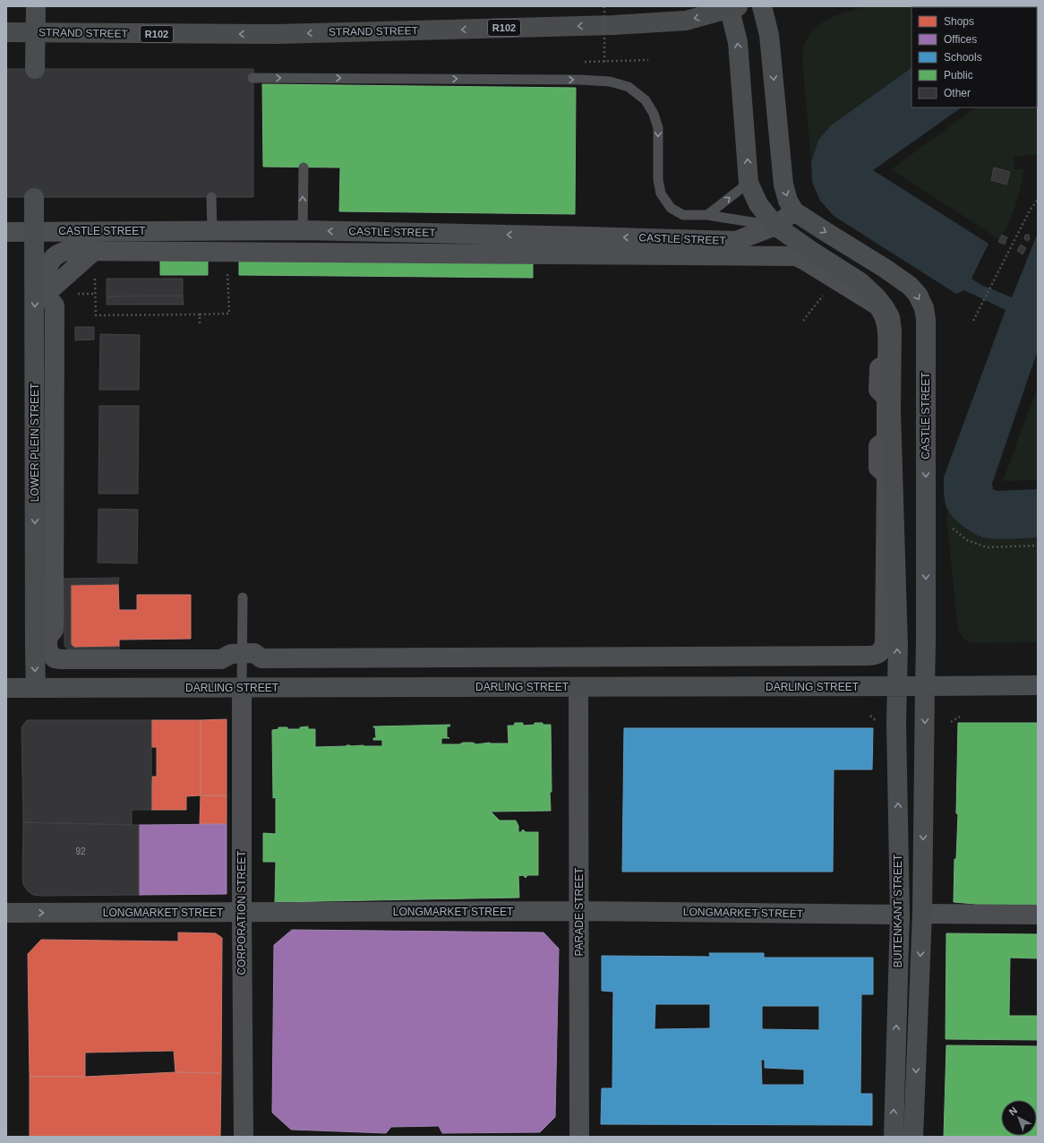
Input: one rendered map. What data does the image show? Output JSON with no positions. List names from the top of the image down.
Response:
{
  "streets": {
    "main road": [
      "R102",
      "STRAND STREET",
      "CASTLE STREET",
      "LOWER PLEIN STREET",
      "DARLING STREET",
      "BUITENKANT STREET"
    ],
    "street": ["LONGMARKET STREET", "PARADE STREET", "CORPORATION STREET"]
  },
  "crossings": [
    ["CASTLE STREET", "LOWER PLEIN STREET"],
    ["CASTLE STREET", "DARLING STREET"],
    ["CASTLE STREET", "BUITENKANT STREET"],
    ["LOWER PLEIN STREET", "DARLING STREET"],
    ["DARLING STREET", "BUITENKANT STREET"],
    ["DARLING STREET", "PARADE STREET"],
    ["DARLING STREET", "CORPORATION STREET"],
    ["BUITENKANT STREET", "LONGMARKET STREET"],
    ["LONGMARKET STREET", "PARADE STREET"],
    ["LONGMARKET STREET", "CORPORATION STREET"]
  ],
  "one_way": ["STRAND STREET", "LOWER PLEIN STREET"],
  "house_numbers": ["92"],
  "legend": [
    "Shops",
    "Offices",
    "Schools",
    "Public",
    "Other"
  ],
  "north": "top left"
}
